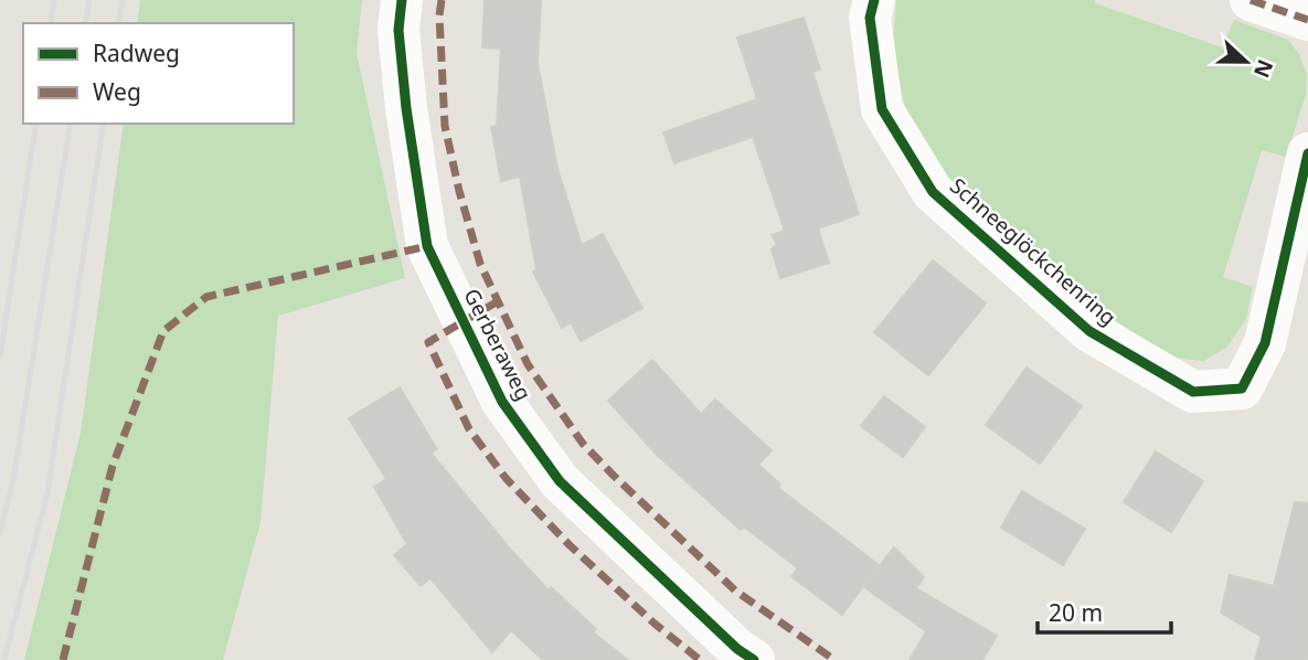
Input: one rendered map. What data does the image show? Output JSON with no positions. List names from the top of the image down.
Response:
{
  "streets": {
    "street": ["Schneeglöckchenring", "Gerberaweg"]
  },
  "legend": ["Radweg", "Weg"],
  "scale_bar": "20 m",
  "north": "right"
}
